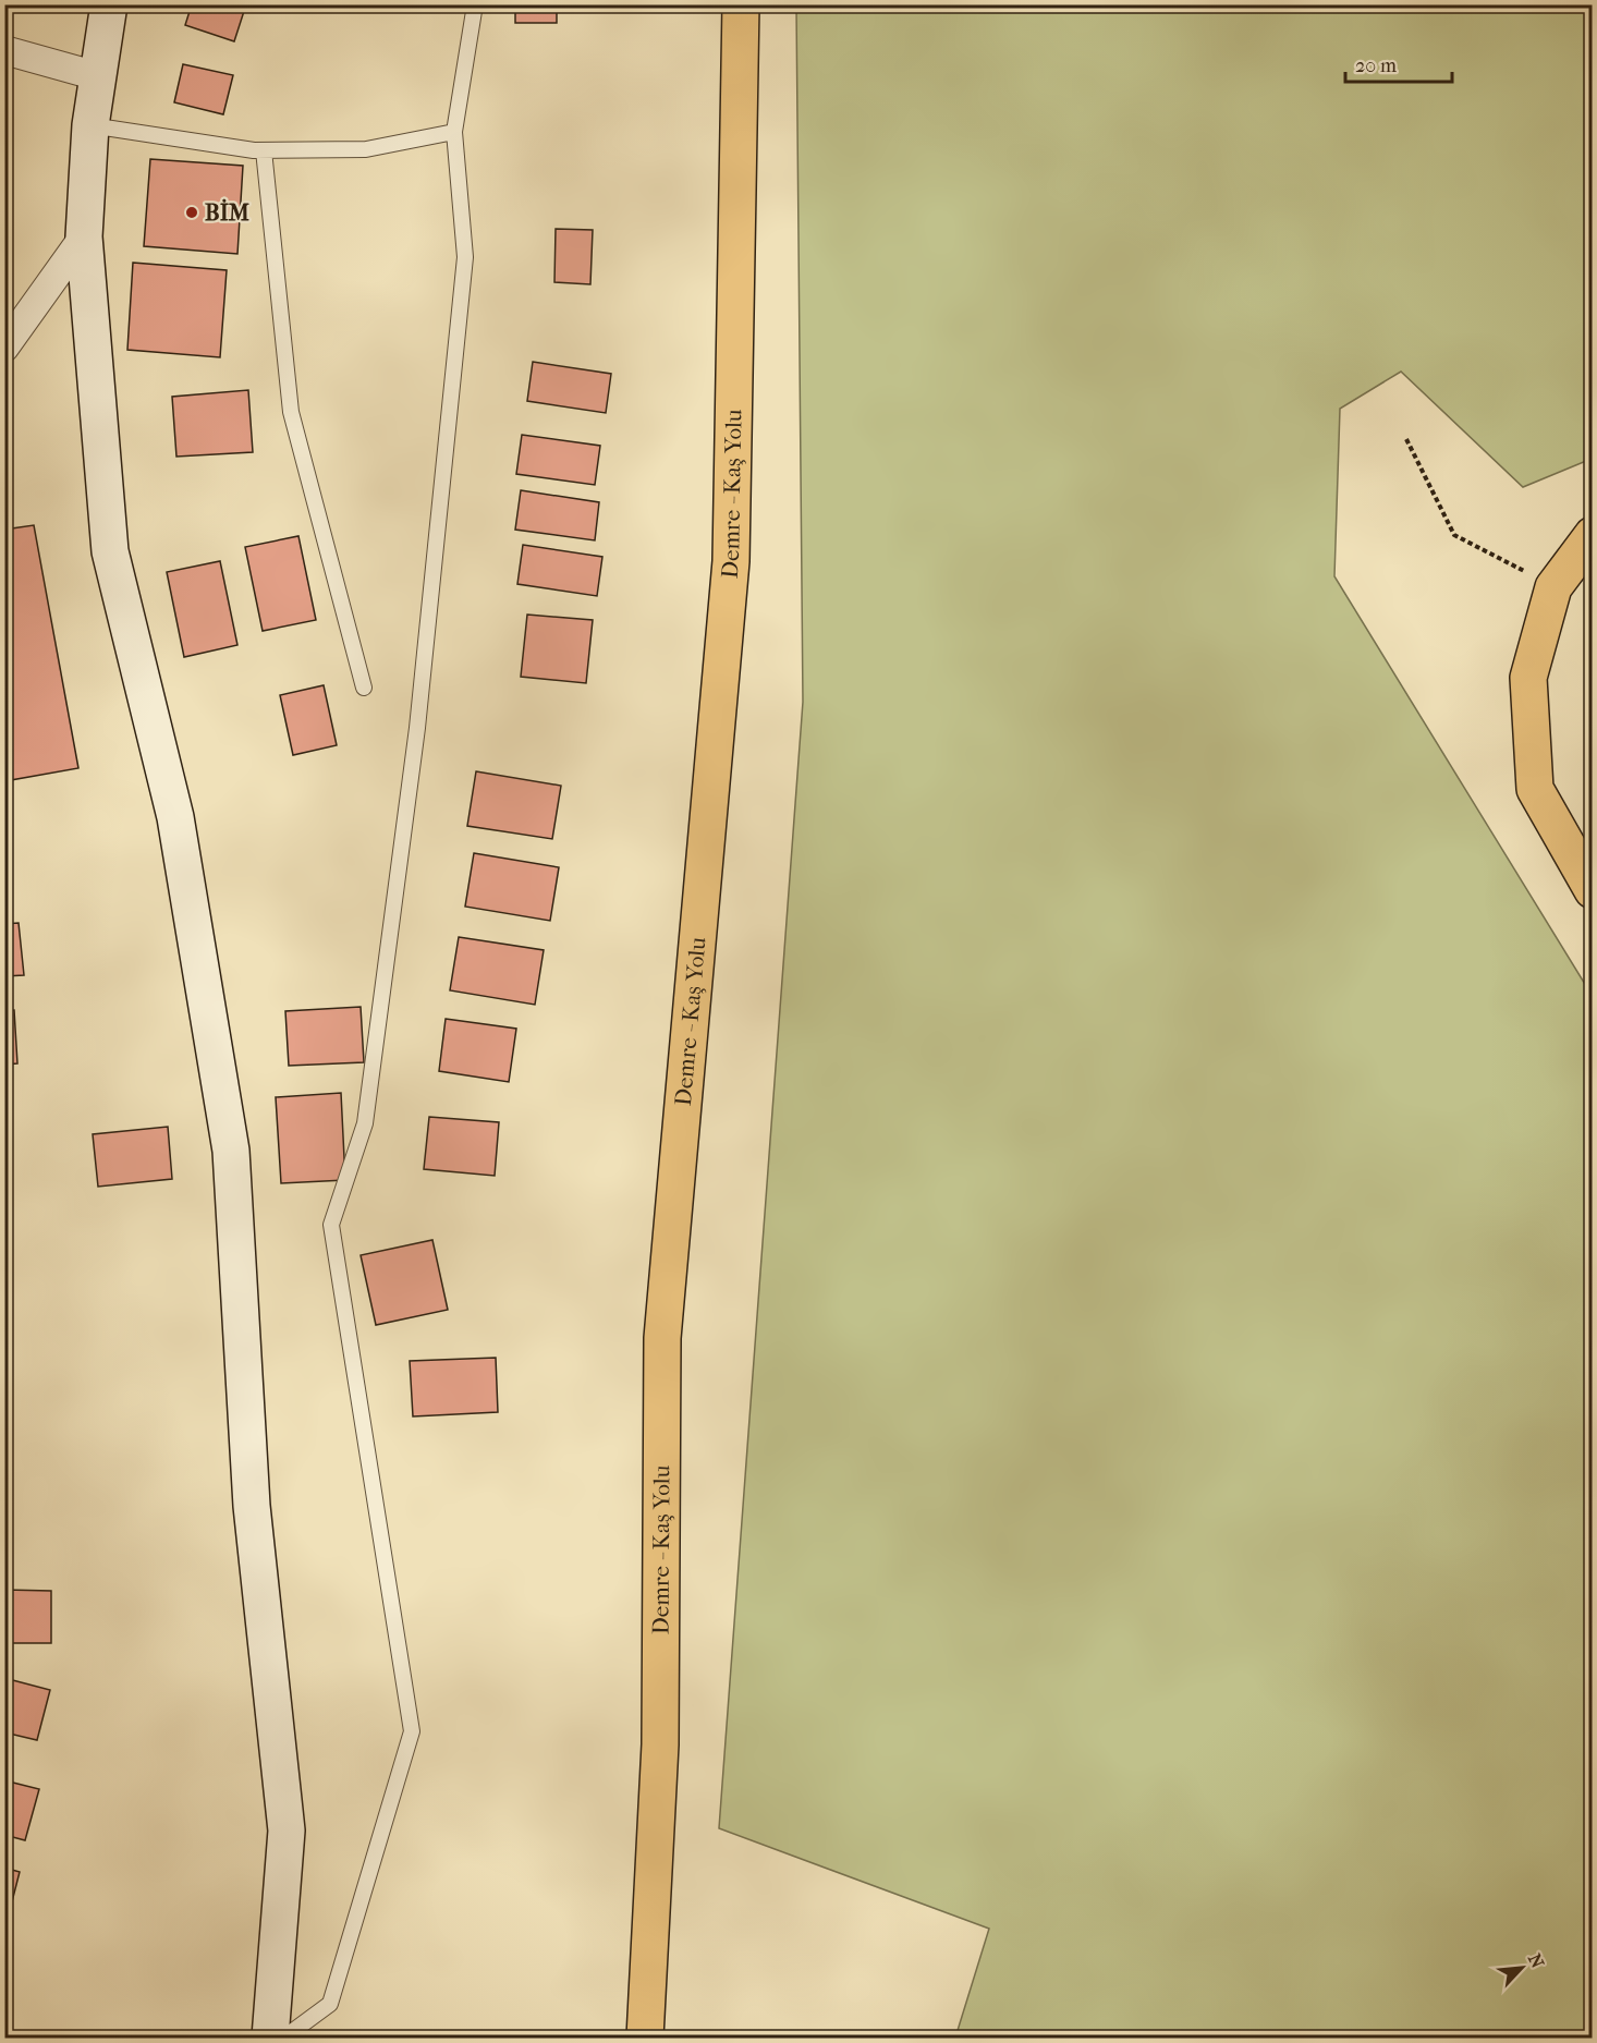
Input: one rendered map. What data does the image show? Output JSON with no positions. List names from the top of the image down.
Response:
{
  "streets": {
    "highway": ["Demre - Kaş Yolu"]
  },
  "places": ["BİM"],
  "scale_bar": "20 m",
  "north": "top right"
}
